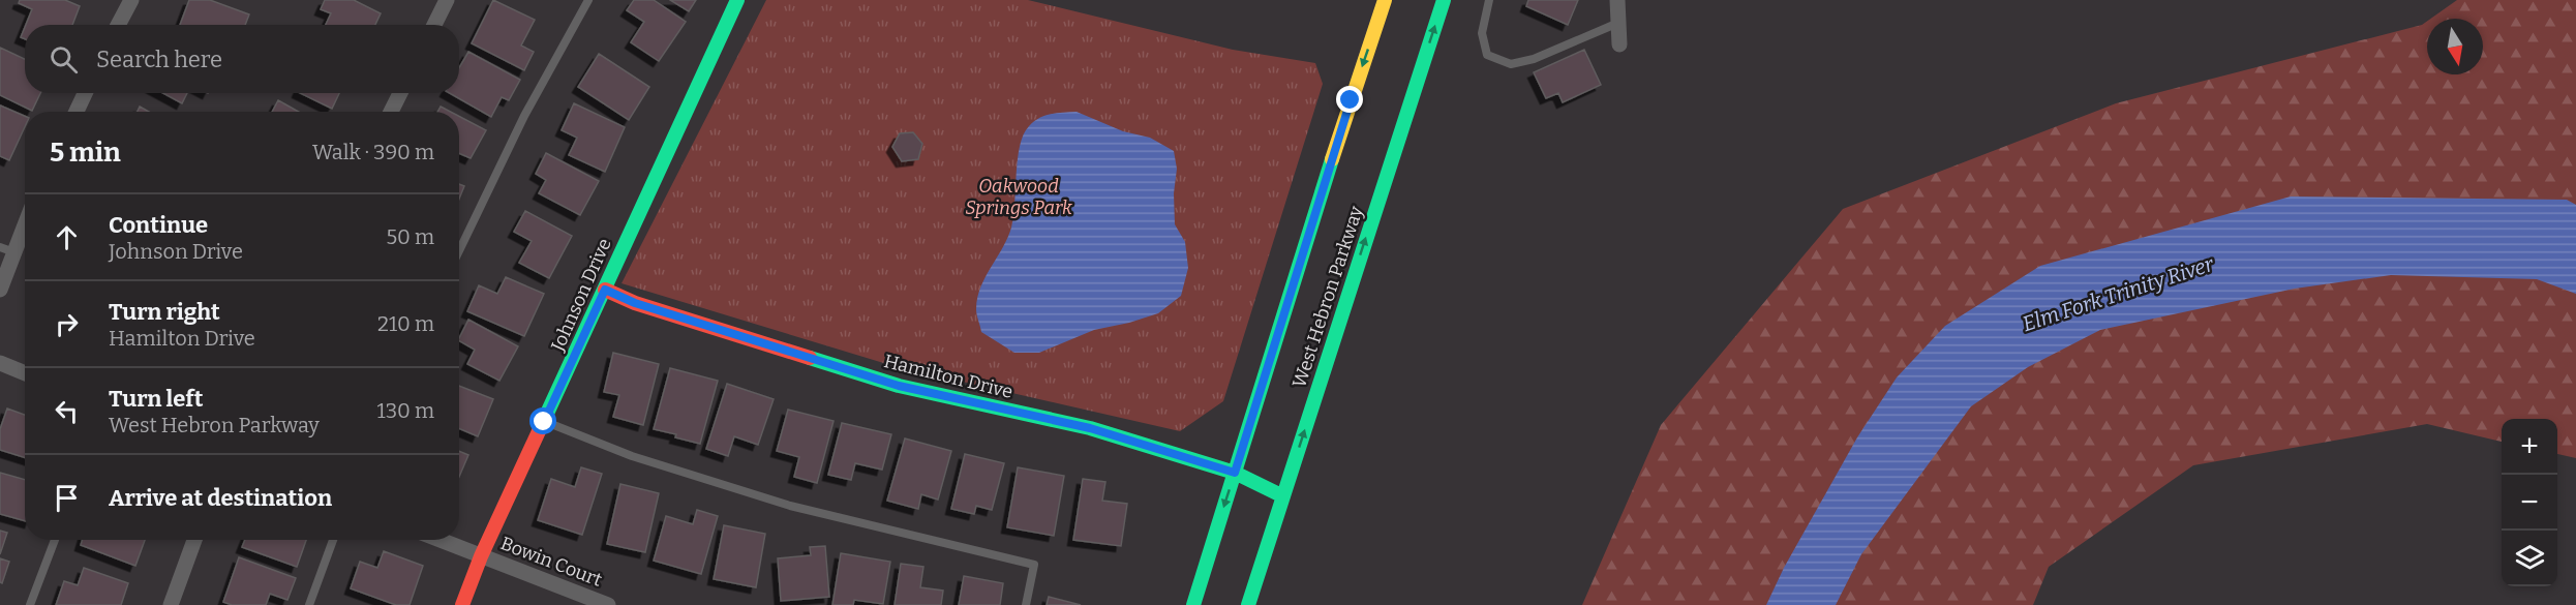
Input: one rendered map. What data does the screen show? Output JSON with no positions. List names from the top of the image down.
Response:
{
  "streets": {
    "street": [
      "Johnson Drive",
      "West Hebron Parkway",
      "Hamilton Drive",
      "Bowin Court"
    ]
  },
  "crossings": [
    ["Johnson Drive", "Hamilton Drive"],
    ["Johnson Drive", "Bowin Court"],
    ["West Hebron Parkway", "Hamilton Drive"]
  ],
  "water": ["Elm Fork Trinity River"],
  "parks": ["Oakwood Springs Park"],
  "north": "bottom",
  "page": {
    "search": "Search here",
    "heading": ["5 min", "Walk · 390 m"],
    "list": [
      ["Continue", "Johnson Drive", "50 m"],
      ["Turn right", "Hamilton Drive", "210 m"],
      ["Turn left", "West Hebron Parkway", "130 m"],
      "Arrive at destination"
    ],
    "map_buttons": ["+", "−"]
  }
}
